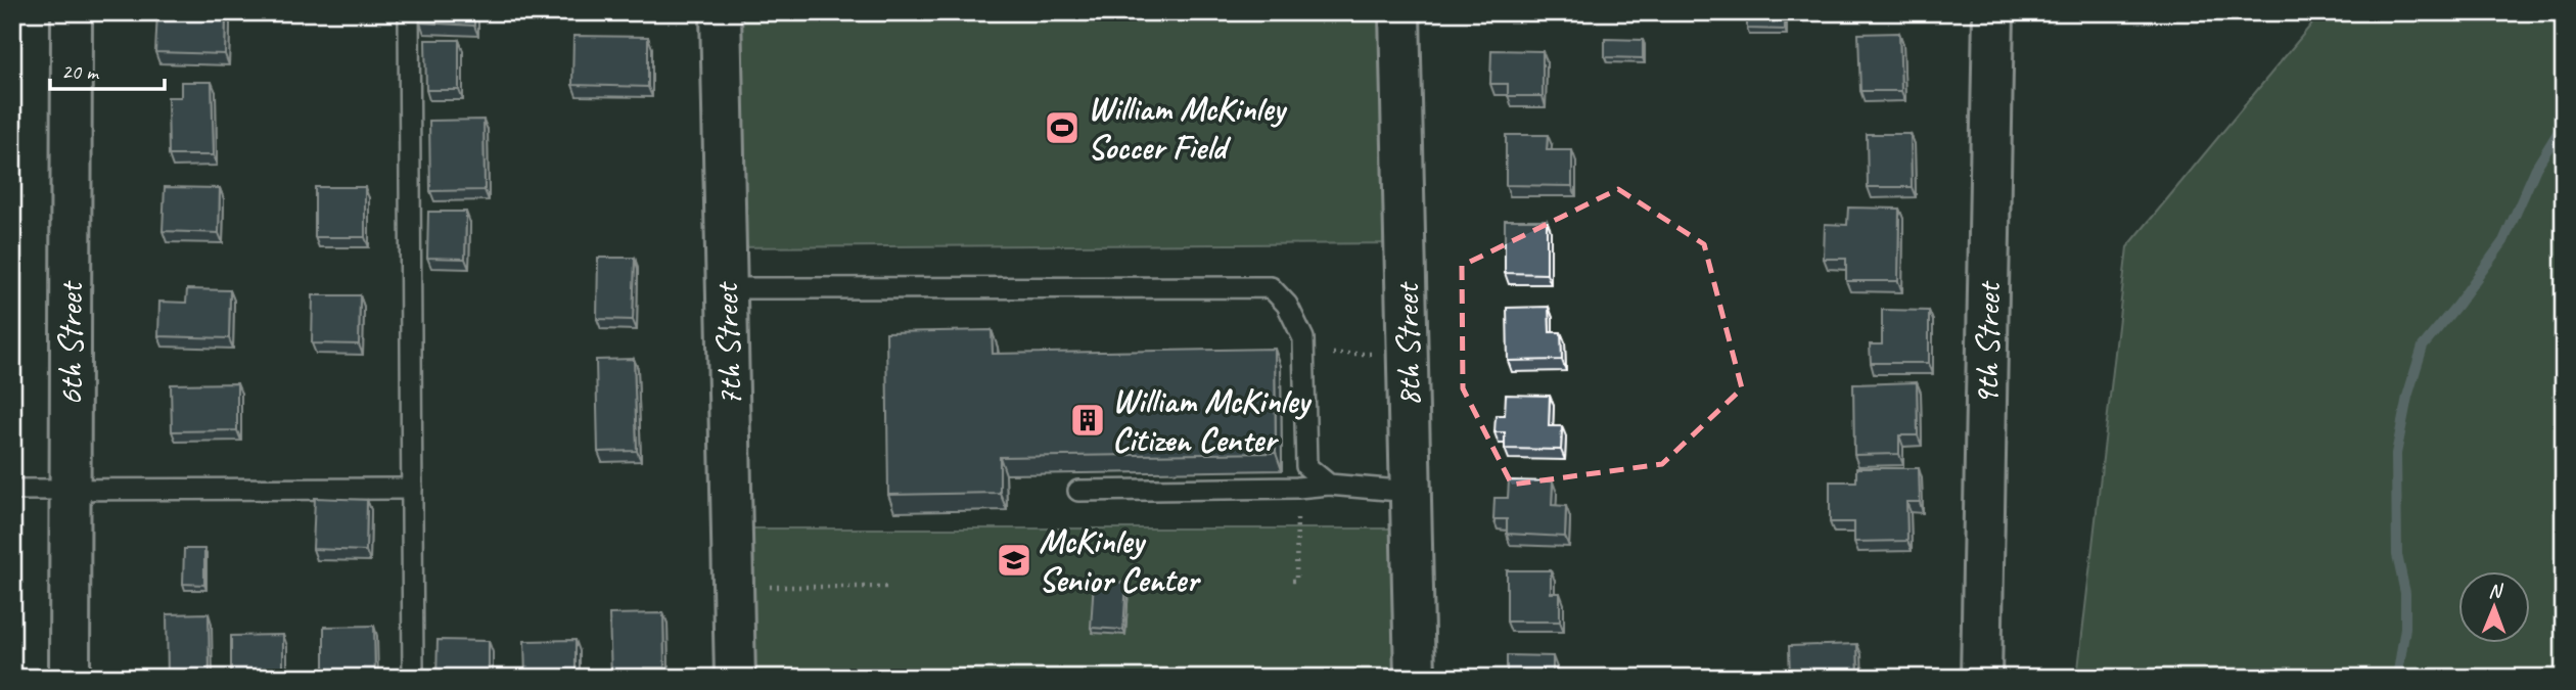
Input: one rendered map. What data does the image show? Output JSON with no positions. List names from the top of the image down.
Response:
{
  "streets": {
    "street": [
      "6th Street",
      "9th Street",
      "7th Street",
      "8th Street"
    ]
  },
  "places": {
    "sports": ["William McKinley Soccer Field"],
    "building": ["William McKinley Citizen Center"],
    "school or university": ["McKinley Senior Center"]
  },
  "scale_bar": "20 m",
  "north": "top"
}
